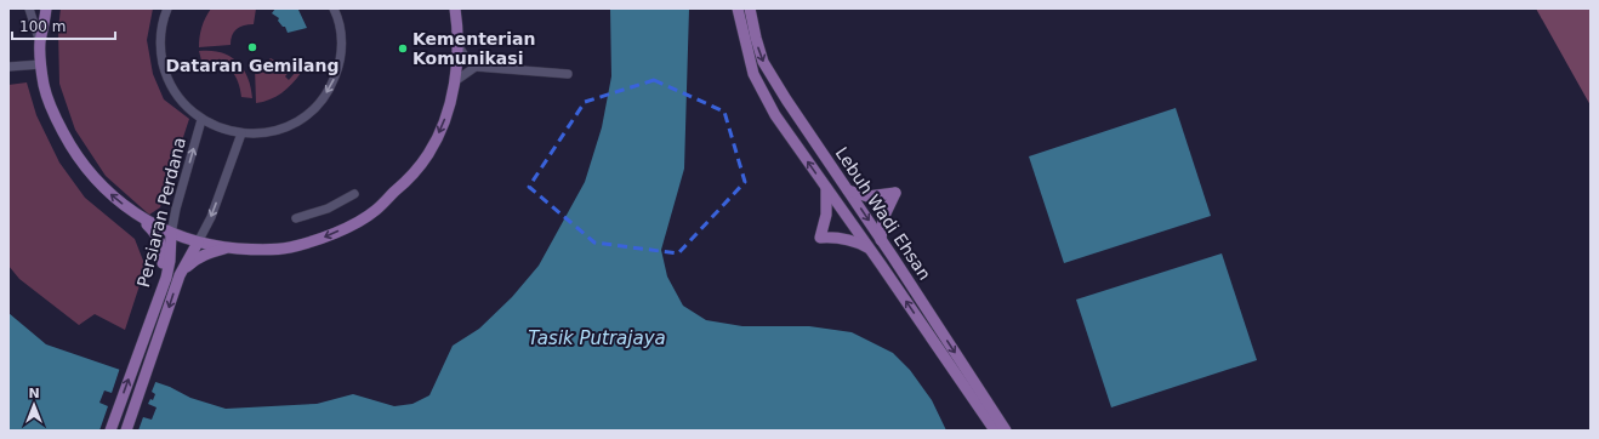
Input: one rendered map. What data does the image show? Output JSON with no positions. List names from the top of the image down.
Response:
{
  "streets": {
    "main road": ["Persiaran Perdana", "Lebuh Wadi Ehsan"]
  },
  "water": ["Tasik Putrajaya"],
  "places": ["Dataran Gemilang", "Kementerian Komunikasi"],
  "scale_bar": "100 m",
  "north": "top"
}
